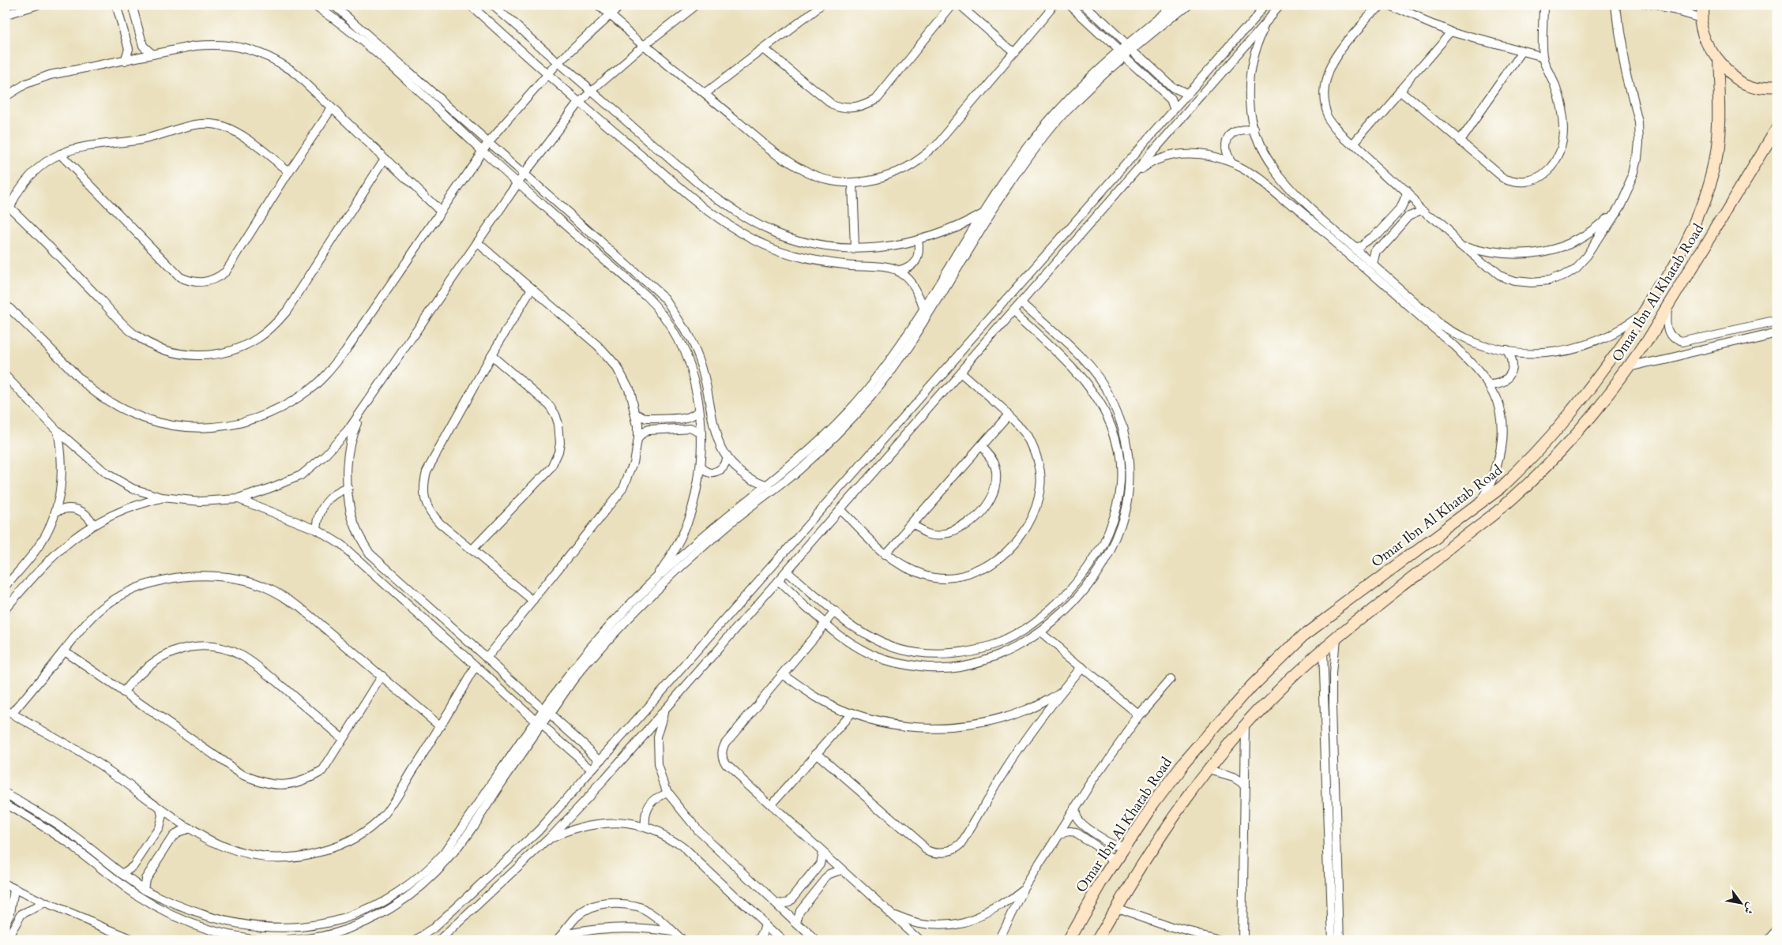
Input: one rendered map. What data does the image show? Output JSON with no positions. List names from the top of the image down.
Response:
{
  "streets": {
    "street": ["Omar Ibn Al Khatab Road"]
  },
  "north": "bottom right"
}
